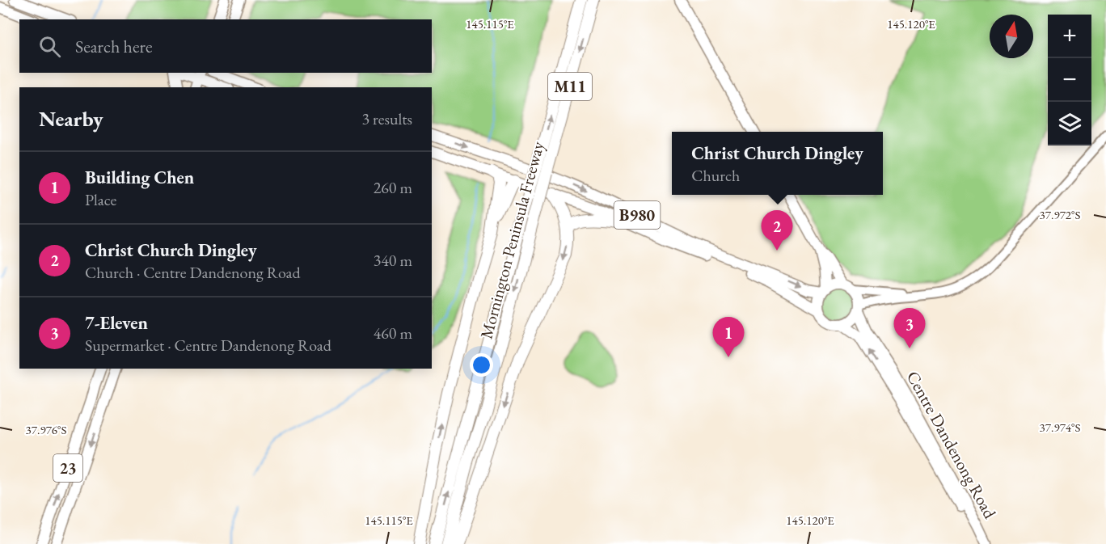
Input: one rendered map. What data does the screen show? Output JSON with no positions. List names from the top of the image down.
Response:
{
  "streets": {
    "highway": ["M11", "Mornington Peninsula Freeway"],
    "main road": ["B980", "Centre Dandenong Road", "23"]
  },
  "crossings": [
    ["B980", "Mornington Peninsula Freeway"],
    ["B980", "Centre Dandenong Road"]
  ],
  "north": "top",
  "page": {
    "map_buttons": ["+", "−"],
    "search": "Search here",
    "heading": ["Nearby", "3 results"],
    "popup": ["Christ Church Dingley", "Church"],
    "list": [
      {
        "mark": "1",
        "name": "Building Chen",
        "note": "Place",
        "value": "260 m"
      },
      {
        "mark": "2",
        "name": "Christ Church Dingley",
        "note": "Church · Centre Dandenong Road",
        "value": "340 m"
      },
      {
        "mark": "3",
        "name": "7-Eleven",
        "note": "Supermarket · Centre Dandenong Road",
        "value": "460 m"
      }
    ],
    "pins": ["2", "3", "1"]
  },
  "coordinates": [
    "145.115°E",
    "145.120°E",
    "37.972°S",
    "37.974°S",
    "37.976°S"
  ]
}
